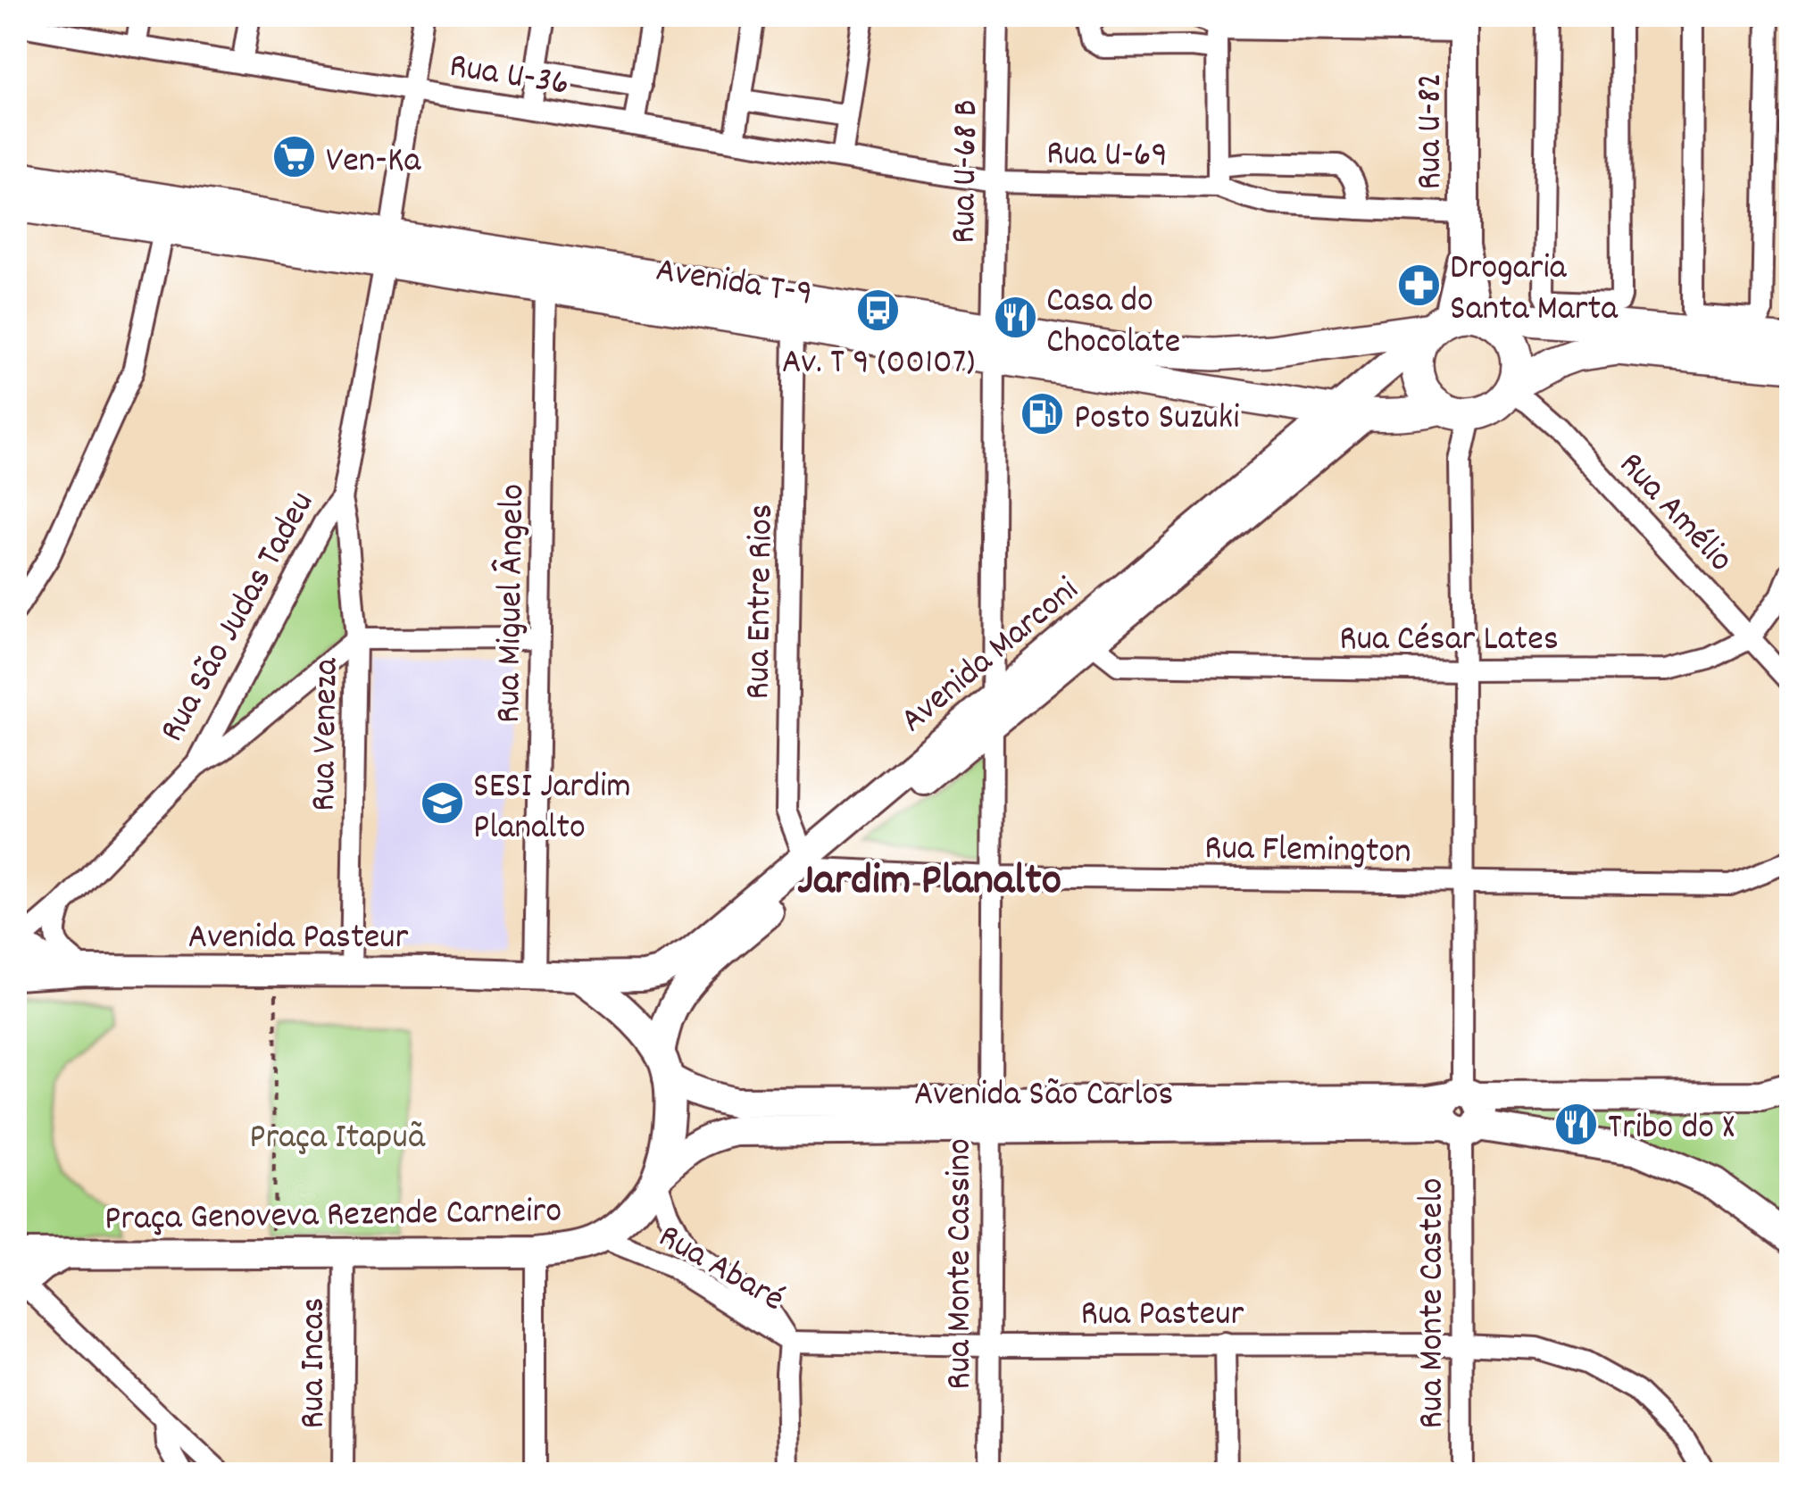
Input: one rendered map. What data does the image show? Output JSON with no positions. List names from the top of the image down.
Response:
{
  "streets": {
    "main road": [
      "Rua U-82",
      "Avenida T-9",
      "Avenida Marconi",
      "Avenida Pasteur",
      "Avenida São Carlos",
      "Praça Genoveva Rezende Carneiro"
    ],
    "street": [
      "Rua U-36",
      "Rua U-69",
      "Rua U-68 B",
      "Rua Amélio",
      "Rua Entre Rios",
      "Rua Miguel Ângelo",
      "Rua São Judas Tadeu",
      "Rua César Lates",
      "Rua Veneza",
      "Rua Flemington",
      "Rua Monte Cassino",
      "Rua Abaré",
      "Rua Monte Castelo",
      "Rua Pasteur",
      "Rua Incas"
    ]
  },
  "crossings": [
    ["Rua U-36", "Rua U-69"],
    ["Rua U-36", "Rua U-68 B"],
    ["Rua U-36", "Rua São Judas Tadeu"],
    ["Rua U-82", "Rua U-69"],
    ["Rua U-82", "Avenida T-9"],
    ["Rua U-82", "Avenida Marconi"],
    ["Rua U-69", "Rua U-68 B"],
    ["Rua U-68 B", "Avenida T-9"],
    ["Rua U-68 B", "Rua Monte Cassino"],
    ["Avenida T-9", "Rua Entre Rios"],
    ["Avenida T-9", "Rua Miguel Ângelo"],
    ["Avenida T-9", "Rua São Judas Tadeu"],
    ["Avenida T-9", "Avenida Marconi"],
    ["Avenida T-9", "Rua Monte Cassino"],
    ["Avenida T-9", "Rua Monte Castelo"],
    ["Rua Amélio", "Rua César Lates"],
    ["Rua Entre Rios", "Avenida Marconi"],
    ["Rua Entre Rios", "Rua Flemington"],
    ["Rua Miguel Ângelo", "Avenida Pasteur"],
    ["Rua São Judas Tadeu", "Rua Veneza"],
    ["Rua César Lates", "Avenida Marconi"],
    ["Rua César Lates", "Rua Monte Castelo"],
    ["Avenida Marconi", "Rua Flemington"],
    ["Avenida Marconi", "Avenida Pasteur"],
    ["Avenida Marconi", "Avenida São Carlos"],
    ["Avenida Marconi", "Praça Genoveva Rezende Carneiro"],
    ["Avenida Marconi", "Rua Monte Cassino"],
    ["Rua Veneza", "Avenida Pasteur"],
    ["Rua Flemington", "Rua Monte Cassino"],
    ["Rua Flemington", "Rua Monte Castelo"],
    ["Avenida São Carlos", "Praça Genoveva Rezende Carneiro"],
    ["Avenida São Carlos", "Rua Monte Cassino"],
    ["Avenida São Carlos", "Rua Monte Castelo"],
    ["Praça Genoveva Rezende Carneiro", "Rua Abaré"],
    ["Praça Genoveva Rezende Carneiro", "Rua Incas"],
    ["Rua Monte Cassino", "Rua Pasteur"],
    ["Rua Abaré", "Rua Pasteur"],
    ["Rua Monte Castelo", "Rua Pasteur"]
  ],
  "districts": ["Jardim Planalto"],
  "parks": ["Praça Itapuã"],
  "places": {
    "supermarket": ["Ven-Ka"],
    "pharmacy": ["Drogaria Santa Marta"],
    "bus stop": ["Av. T 9 (00107)"],
    "restaurant": ["Casa do Chocolate", "Tribo do X"],
    "fuel station": ["Posto Suzuki"],
    "school or university": ["SESI Jardim Planalto"]
  }
}
